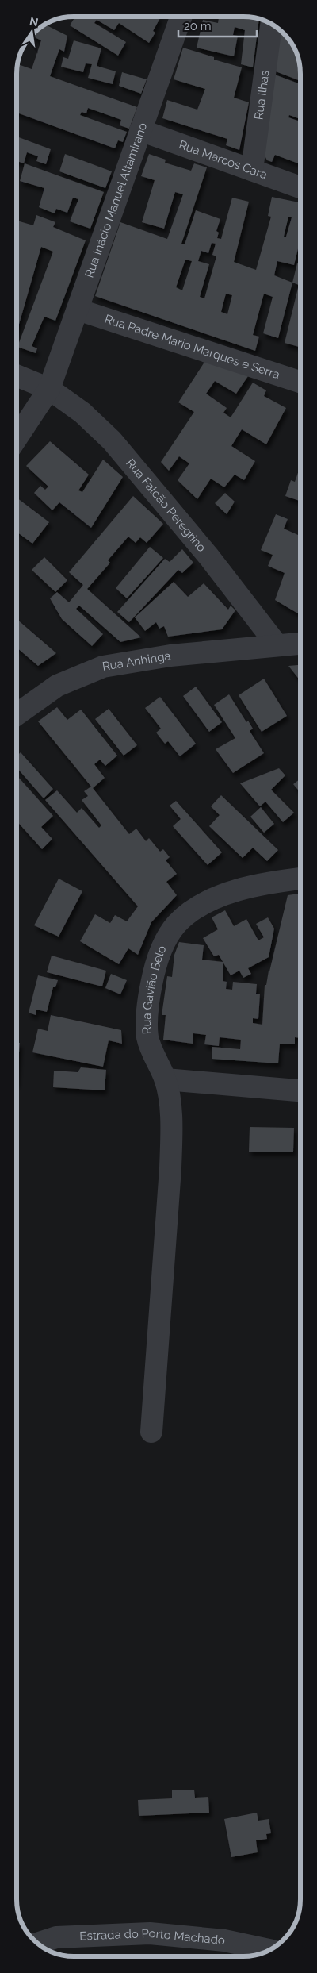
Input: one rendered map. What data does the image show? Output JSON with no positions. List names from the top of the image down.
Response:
{
  "streets": {
    "street": [
      "Rua Ilhas",
      "Rua Marcos Cara",
      "Rua Inácio Manuel Altamirano",
      "Rua Padre Mario Marques e Serra",
      "Rua Falcão Peregrino",
      "Rua Anhinga",
      "Rua Gavião Belo",
      "Estrada do Porto Machado"
    ]
  },
  "crossings": [
    ["Rua Ilhas", "Rua Marcos Cara"],
    ["Rua Marcos Cara", "Rua Inácio Manuel Altamirano"],
    ["Rua Inácio Manuel Altamirano", "Rua Padre Mario Marques e Serra"],
    ["Rua Inácio Manuel Altamirano", "Rua Falcão Peregrino"],
    ["Rua Falcão Peregrino", "Rua Anhinga"]
  ],
  "scale_bar": "20 m",
  "north": "top"
}
